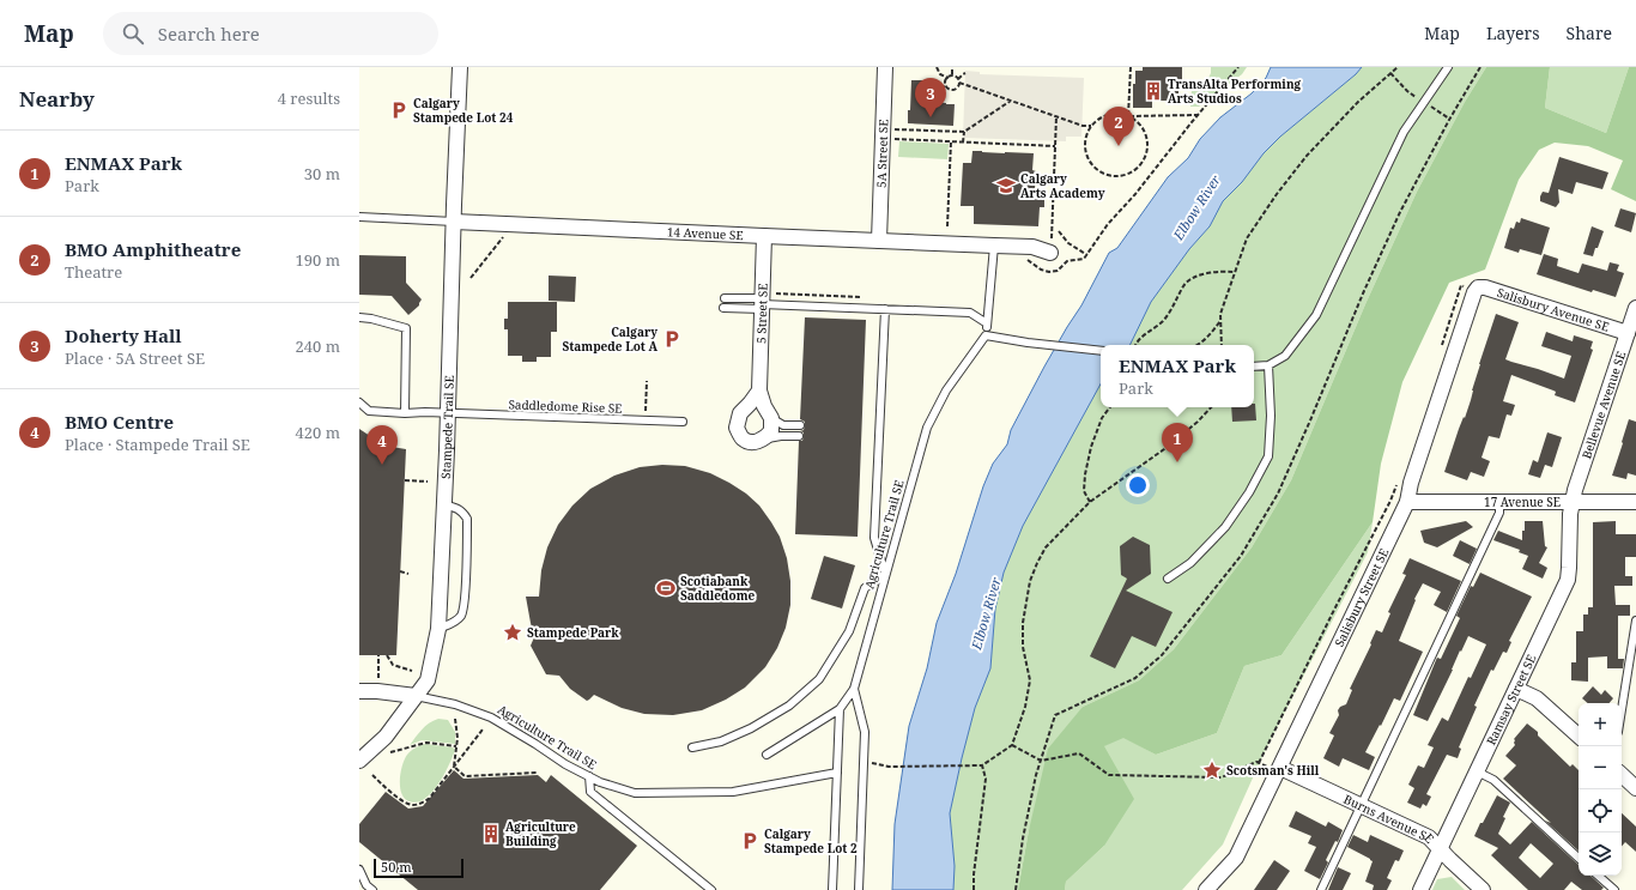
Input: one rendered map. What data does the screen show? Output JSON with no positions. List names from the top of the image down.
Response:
{
  "streets": {
    "street": [
      "5A Street SE",
      "14 Avenue SE",
      "Salisbury Avenue SE",
      "5 Street SE",
      "Bellevue Avenue SE",
      "Stampede Trail SE",
      "17 Avenue SE",
      "Salisbury Street SE",
      "Ramsay Street SE",
      "Burns Avenue SE"
    ],
    "lane": ["Saddledome Rise SE", "Agriculture Trail SE"]
  },
  "crossings": [
    ["5A Street SE", "14 Avenue SE"],
    ["14 Avenue SE", "5 Street SE"],
    ["14 Avenue SE", "Stampede Trail SE"],
    ["Salisbury Avenue SE", "Bellevue Avenue SE"],
    ["Salisbury Avenue SE", "Salisbury Street SE"],
    ["Bellevue Avenue SE", "17 Avenue SE"],
    ["Bellevue Avenue SE", "Ramsay Street SE"],
    ["Saddledome Rise SE", "Stampede Trail SE"],
    ["Stampede Trail SE", "Agriculture Trail SE"],
    ["17 Avenue SE", "Salisbury Street SE"],
    ["17 Avenue SE", "Ramsay Street SE"],
    ["Salisbury Street SE", "Burns Avenue SE"],
    ["Ramsay Street SE", "Burns Avenue SE"]
  ],
  "water": ["Elbow River"],
  "places": {
    "building": ["TransAlta Performing Arts Studios", "Agriculture Building"],
    "parking": ["Calgary Stampede Lot 24", "Calgary Stampede Lot A", "Calgary Stampede Lot 2"],
    "school or university": ["Calgary Arts Academy"],
    "sports": ["Scotiabank Saddledome"],
    "place": ["Stampede Park", "Scotsman's Hill"]
  },
  "scale_bar": "50 m",
  "page": {
    "header": "Map",
    "search": "Search here",
    "nav": ["Map", "Layers", "Share"],
    "heading": ["Nearby", "4 results"],
    "pins": [
      "3",
      "2",
      "1",
      "4"
    ],
    "list": [
      {
        "mark": "1",
        "name": "ENMAX Park",
        "note": "Park",
        "value": "30 m"
      },
      {
        "mark": "2",
        "name": "BMO Amphitheatre",
        "note": "Theatre",
        "value": "190 m"
      },
      {
        "mark": "3",
        "name": "Doherty Hall",
        "note": "Place · 5A Street SE",
        "value": "240 m"
      },
      {
        "mark": "4",
        "name": "BMO Centre",
        "note": "Place · Stampede Trail SE",
        "value": "420 m"
      }
    ],
    "popup": ["ENMAX Park", "Park"],
    "map_buttons": ["+", "−"],
    "scale": "50 m"
  }
}
